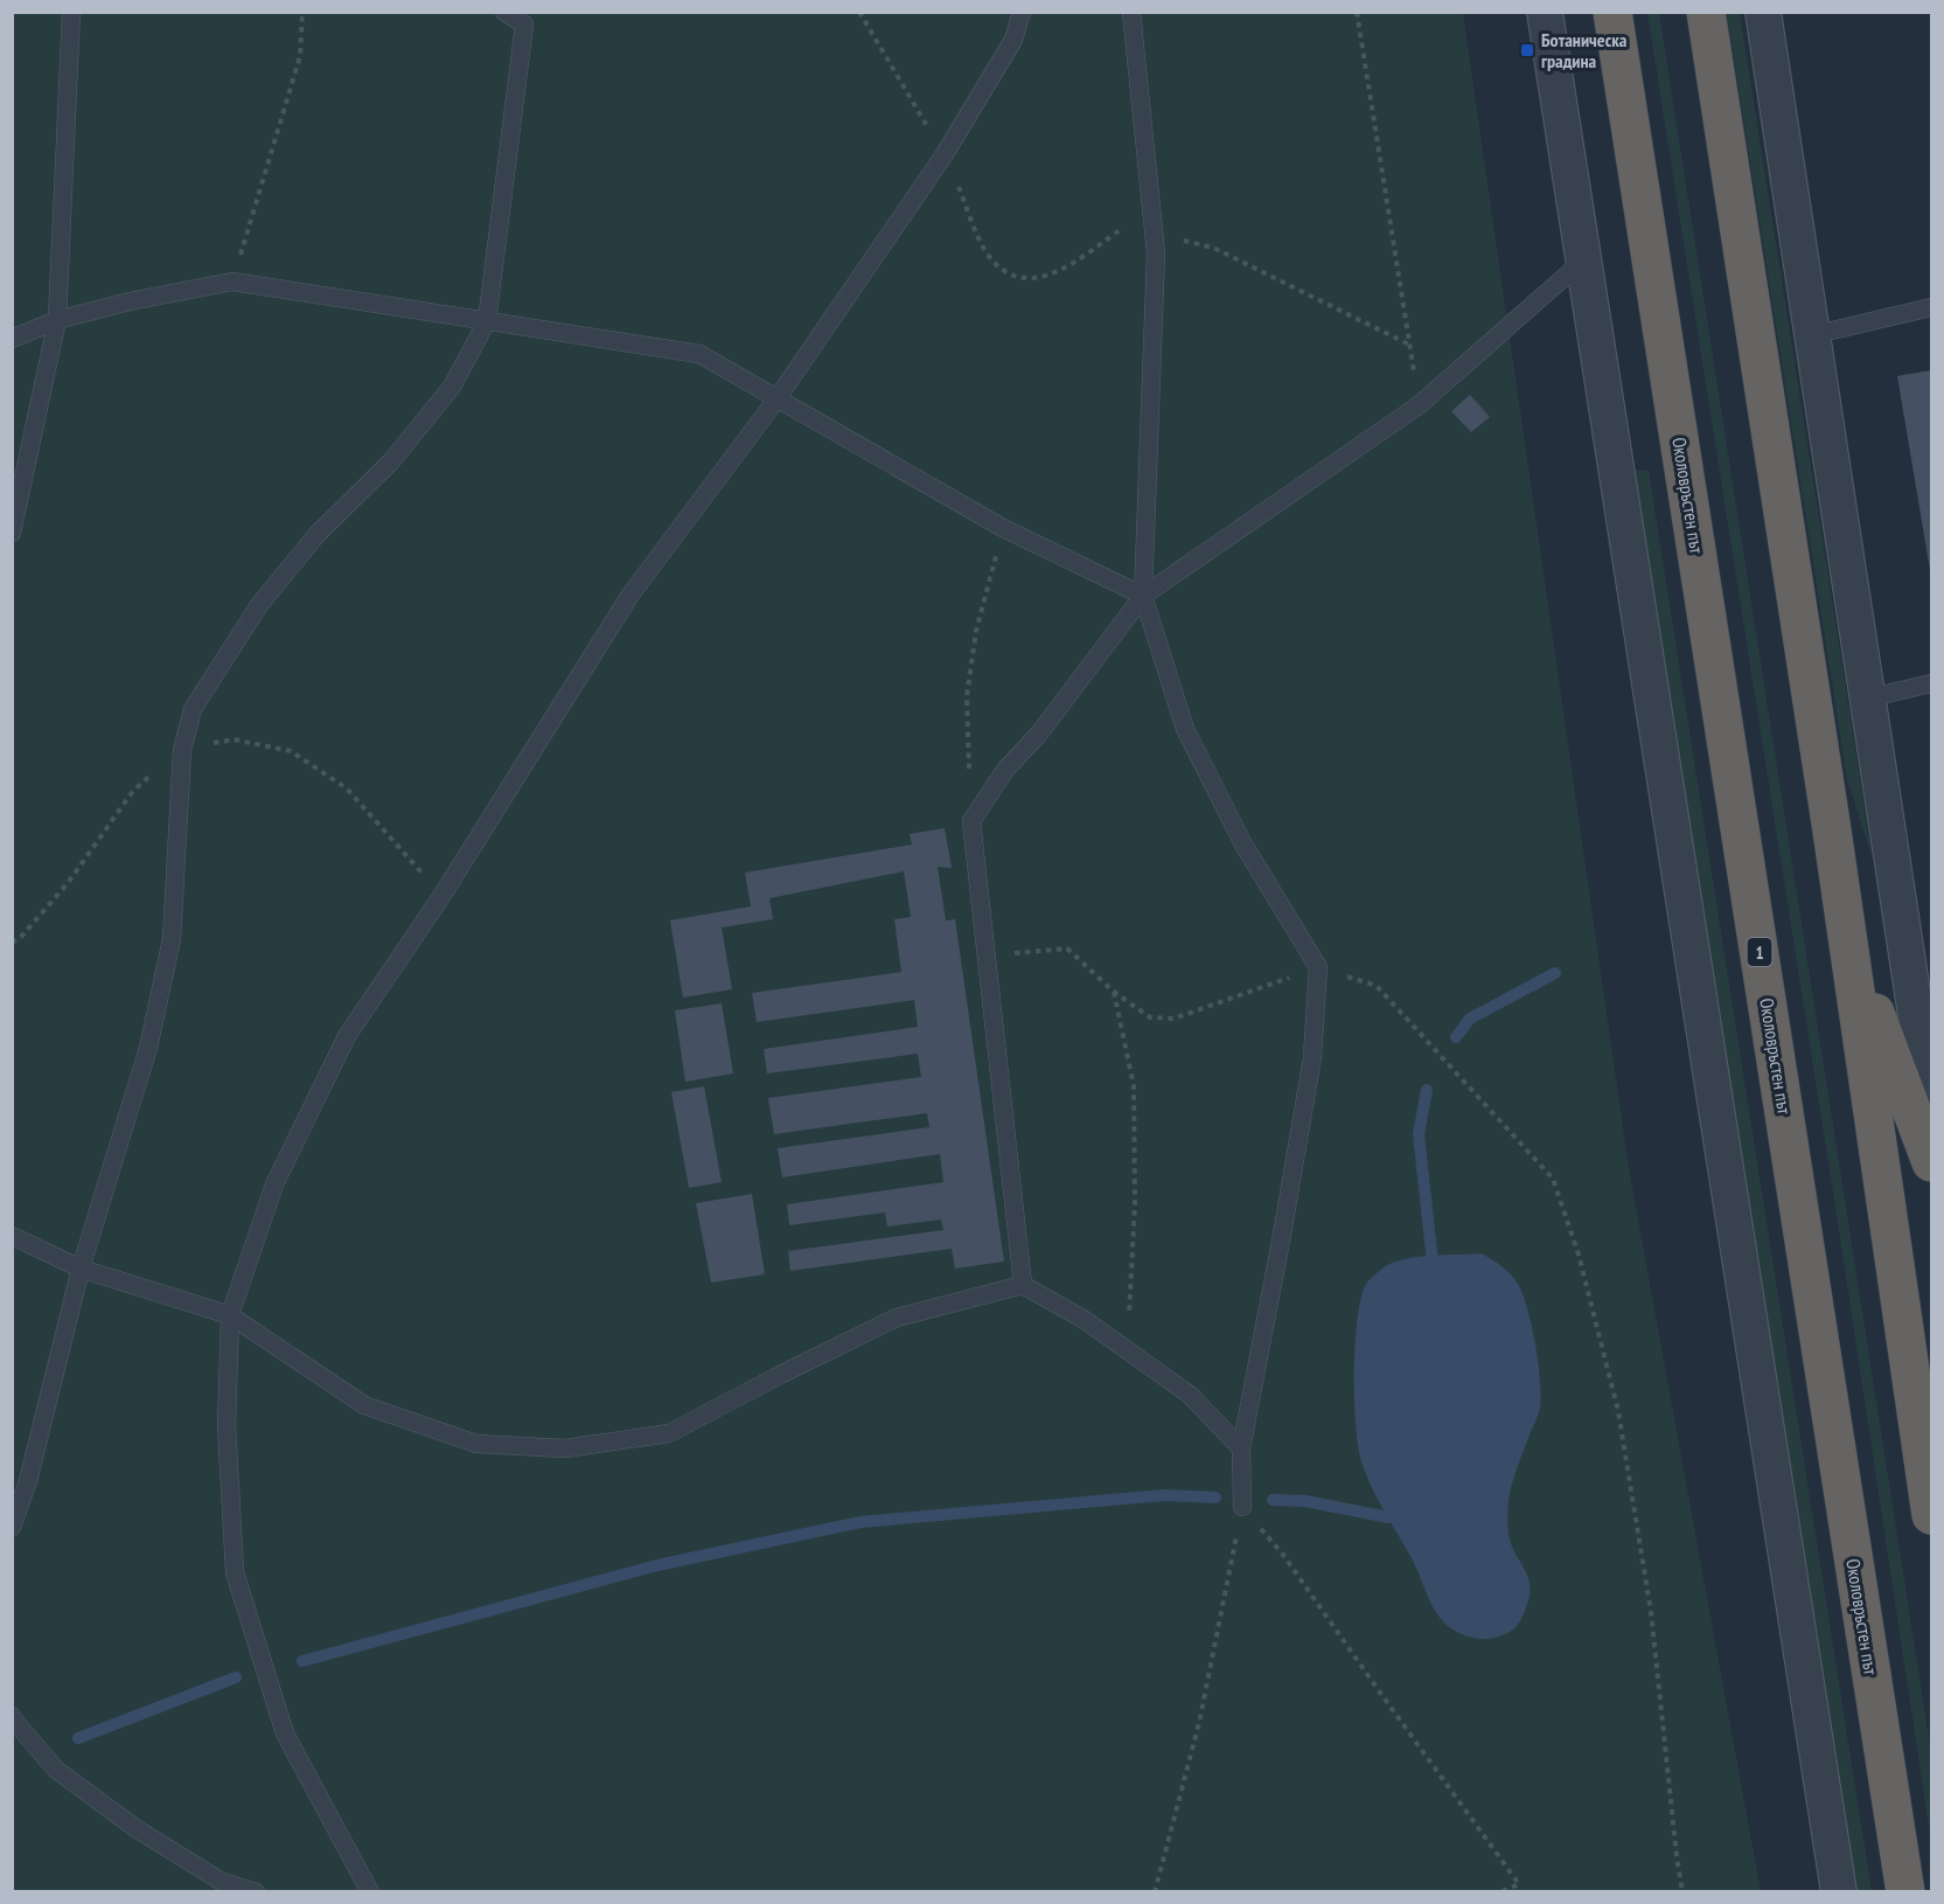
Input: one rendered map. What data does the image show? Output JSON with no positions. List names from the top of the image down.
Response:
{
  "streets": {
    "highway": ["Околовръстен път", "1"]
  },
  "places": {
    "transit": ["Ботаническа градина"]
  }
}
